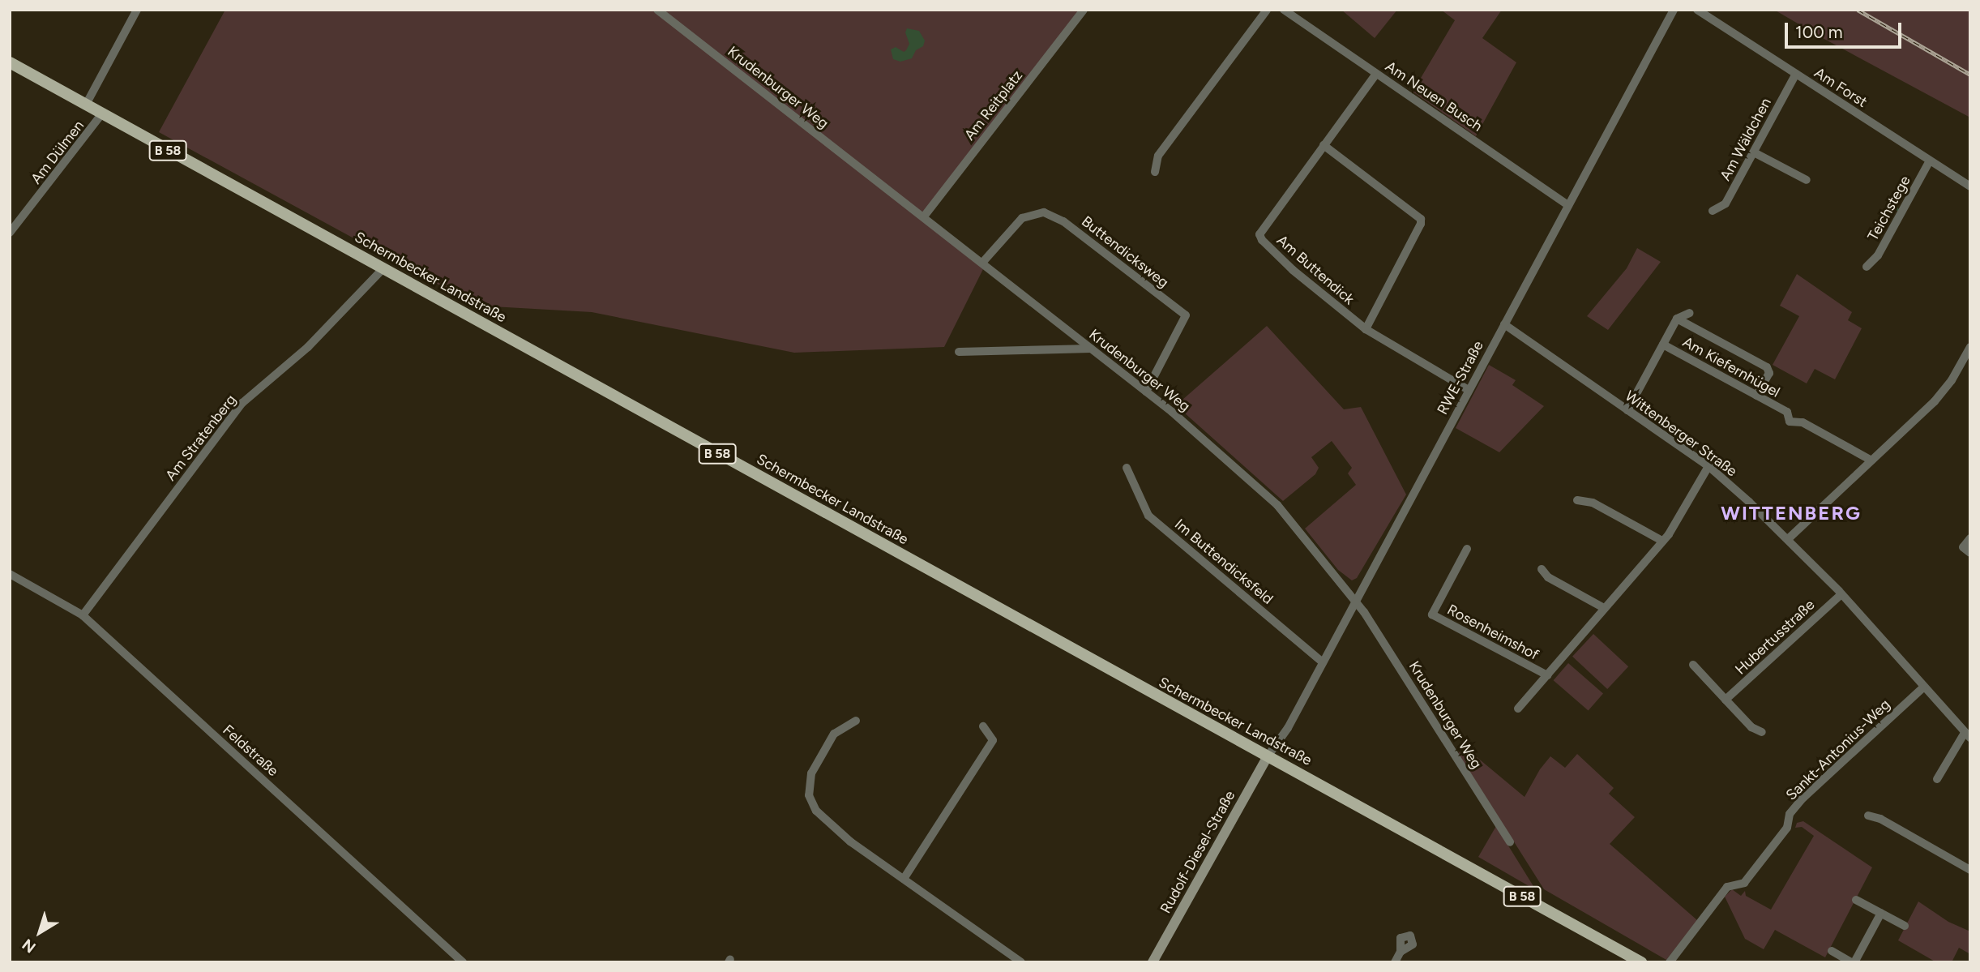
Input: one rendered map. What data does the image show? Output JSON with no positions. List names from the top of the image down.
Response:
{
  "streets": {
    "main road": ["B 58", "Schermbecker Landstraße"],
    "street": [
      "Krudenburger Weg",
      "Am Forst",
      "Am Neuen Busch",
      "Am Reitplatz",
      "Am Wäldchen",
      "Am Dülmen",
      "Teichstege",
      "Buttendicksweg",
      "Am Buttendick",
      "Am Kiefernhügel",
      "RWE-Straße",
      "Wittenberger Straße",
      "Am Stratenberg",
      "Im Buttendicksfeld",
      "Rosenheimshof",
      "Hubertusstraße",
      "Sankt-Antonius-Weg",
      "Feldstraße",
      "Rudolf-Diesel-Straße"
    ]
  },
  "crossings": [
    ["Krudenburger Weg", "Am Reitplatz"],
    ["Krudenburger Weg", "Buttendicksweg"],
    ["Krudenburger Weg", "RWE-Straße"],
    ["Am Forst", "Am Wäldchen"],
    ["Am Forst", "Teichstege"],
    ["Am Neuen Busch", "Am Buttendick"],
    ["Am Neuen Busch", "RWE-Straße"],
    ["Am Dülmen", "Schermbecker Landstraße"],
    ["Am Buttendick", "RWE-Straße"],
    ["Schermbecker Landstraße", "RWE-Straße"],
    ["Schermbecker Landstraße", "Am Stratenberg"],
    ["Schermbecker Landstraße", "Rudolf-Diesel-Straße"],
    ["RWE-Straße", "Wittenberger Straße"],
    ["RWE-Straße", "Im Buttendicksfeld"],
    ["RWE-Straße", "Rudolf-Diesel-Straße"],
    ["Wittenberger Straße", "Hubertusstraße"],
    ["Wittenberger Straße", "Sankt-Antonius-Weg"],
    ["Am Stratenberg", "Feldstraße"]
  ],
  "districts": ["WITTENBERG"],
  "scale_bar": "100 m",
  "north": "bottom left"
}
